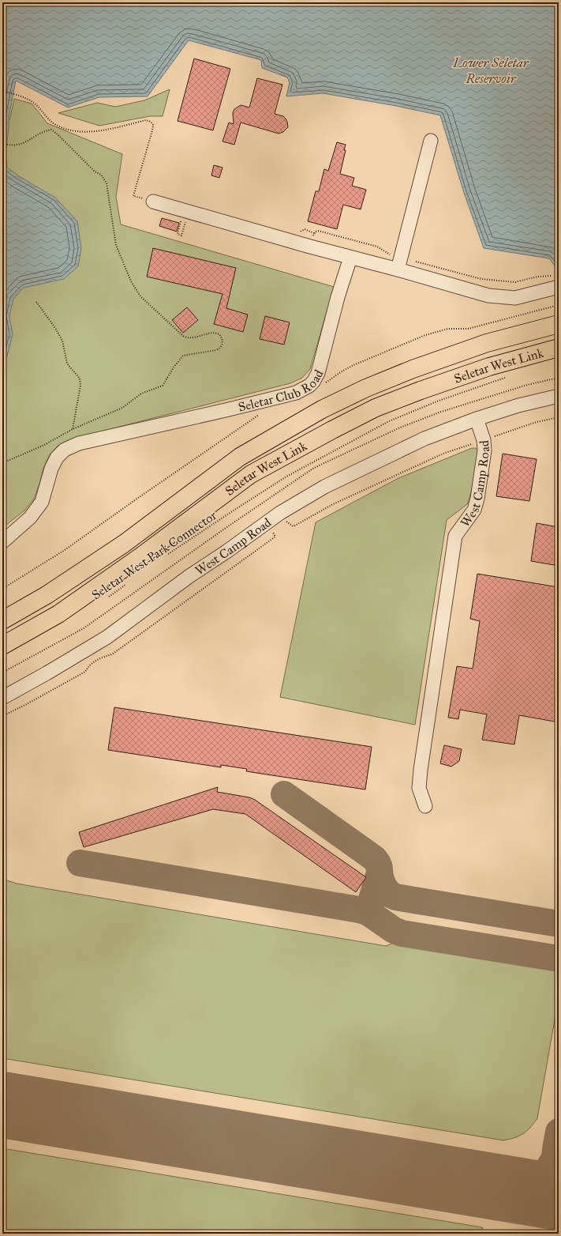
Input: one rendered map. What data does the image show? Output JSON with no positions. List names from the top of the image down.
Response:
{
  "streets": {
    "main road": ["Seletar West Link"],
    "street": ["Seletar Club Road", "West Camp Road"],
    "path": ["Seletar West Park Connector"]
  },
  "water": ["Lower Seletar Reservoir"]
}
